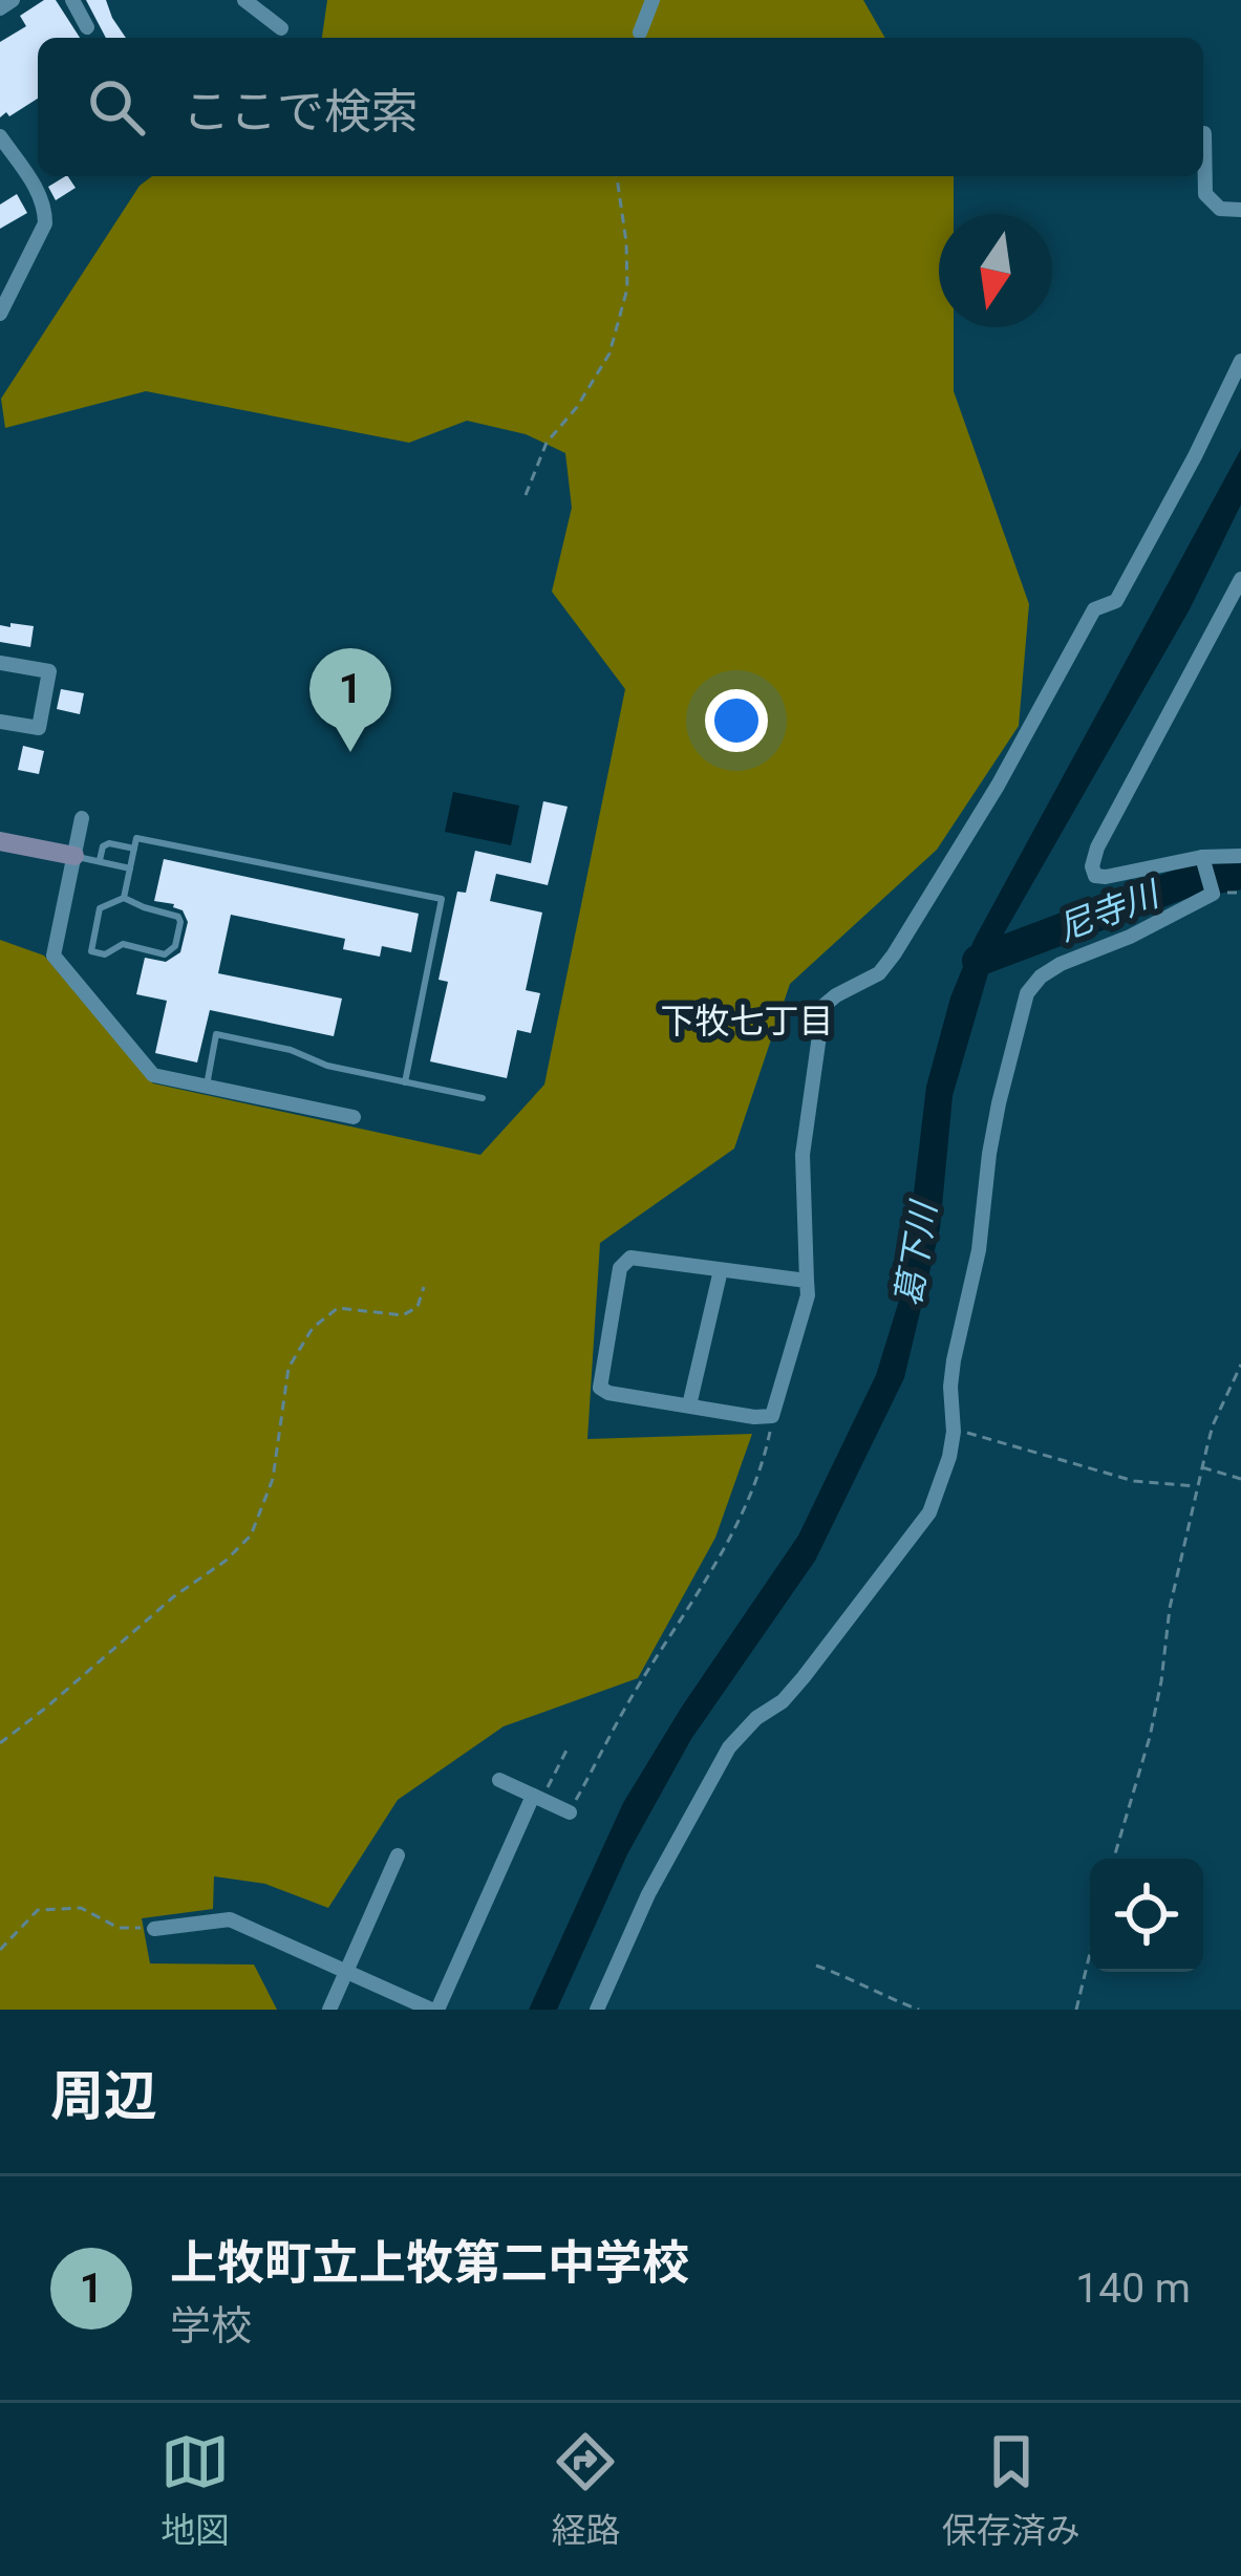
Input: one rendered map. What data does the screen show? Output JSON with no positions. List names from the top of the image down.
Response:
{
  "districts": ["下牧七丁目"],
  "water": ["尼寺川", "葛下川"],
  "north": "bottom",
  "page": {
    "search": "ここで検索",
    "pins": "1",
    "heading": "周辺",
    "list": [
      {
        "mark": "1",
        "name": "上牧町立上牧第二中学校",
        "note": "学校",
        "value": "140 m"
      }
    ],
    "nav": ["地図", "経路", "保存済み"]
  }
}
